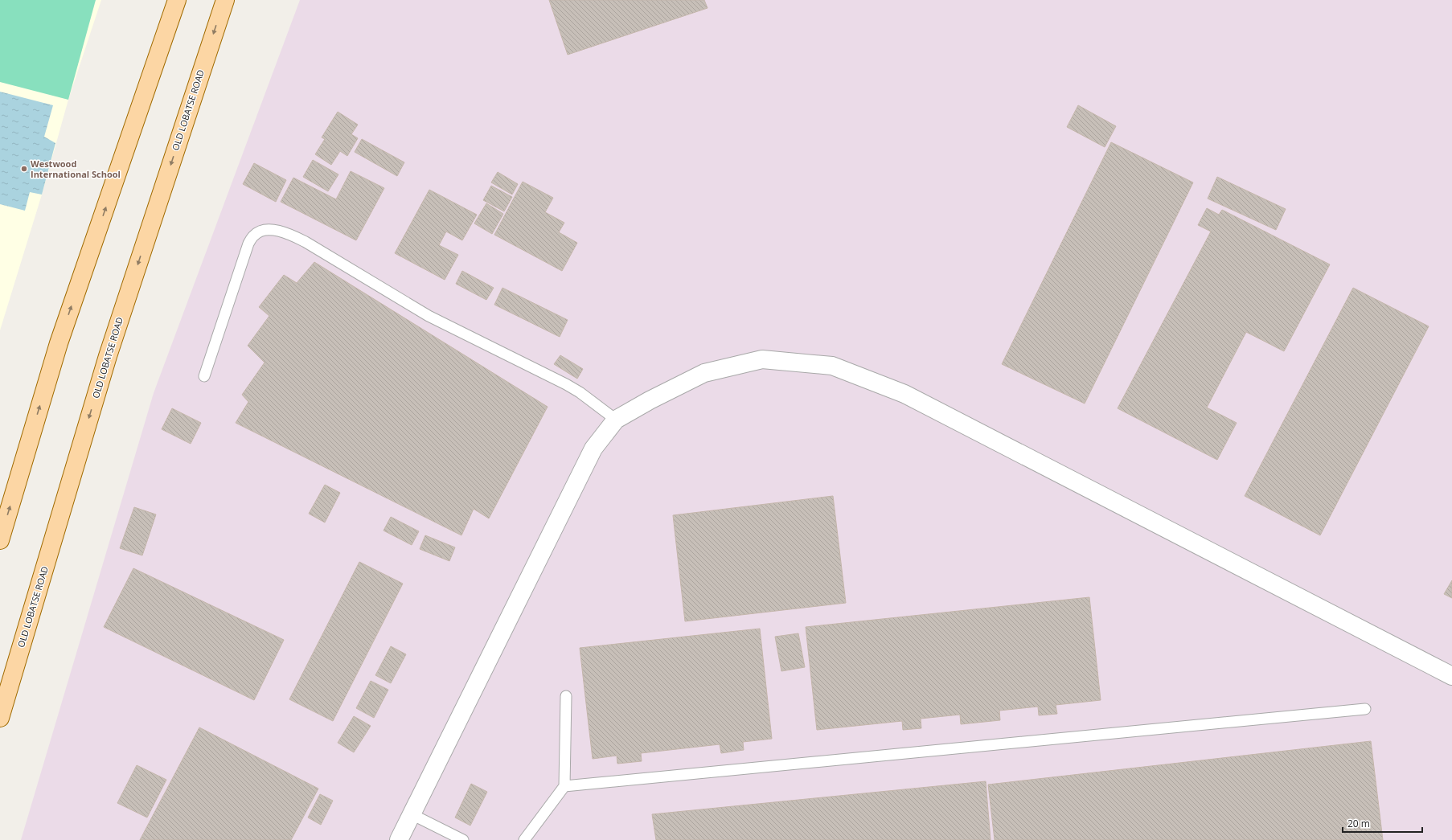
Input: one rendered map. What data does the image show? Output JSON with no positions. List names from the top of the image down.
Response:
{
  "streets": {
    "main road": ["OLD LOBATSE ROAD"]
  },
  "places": ["Westwood International School"],
  "scale_bar": "20 m"
}
